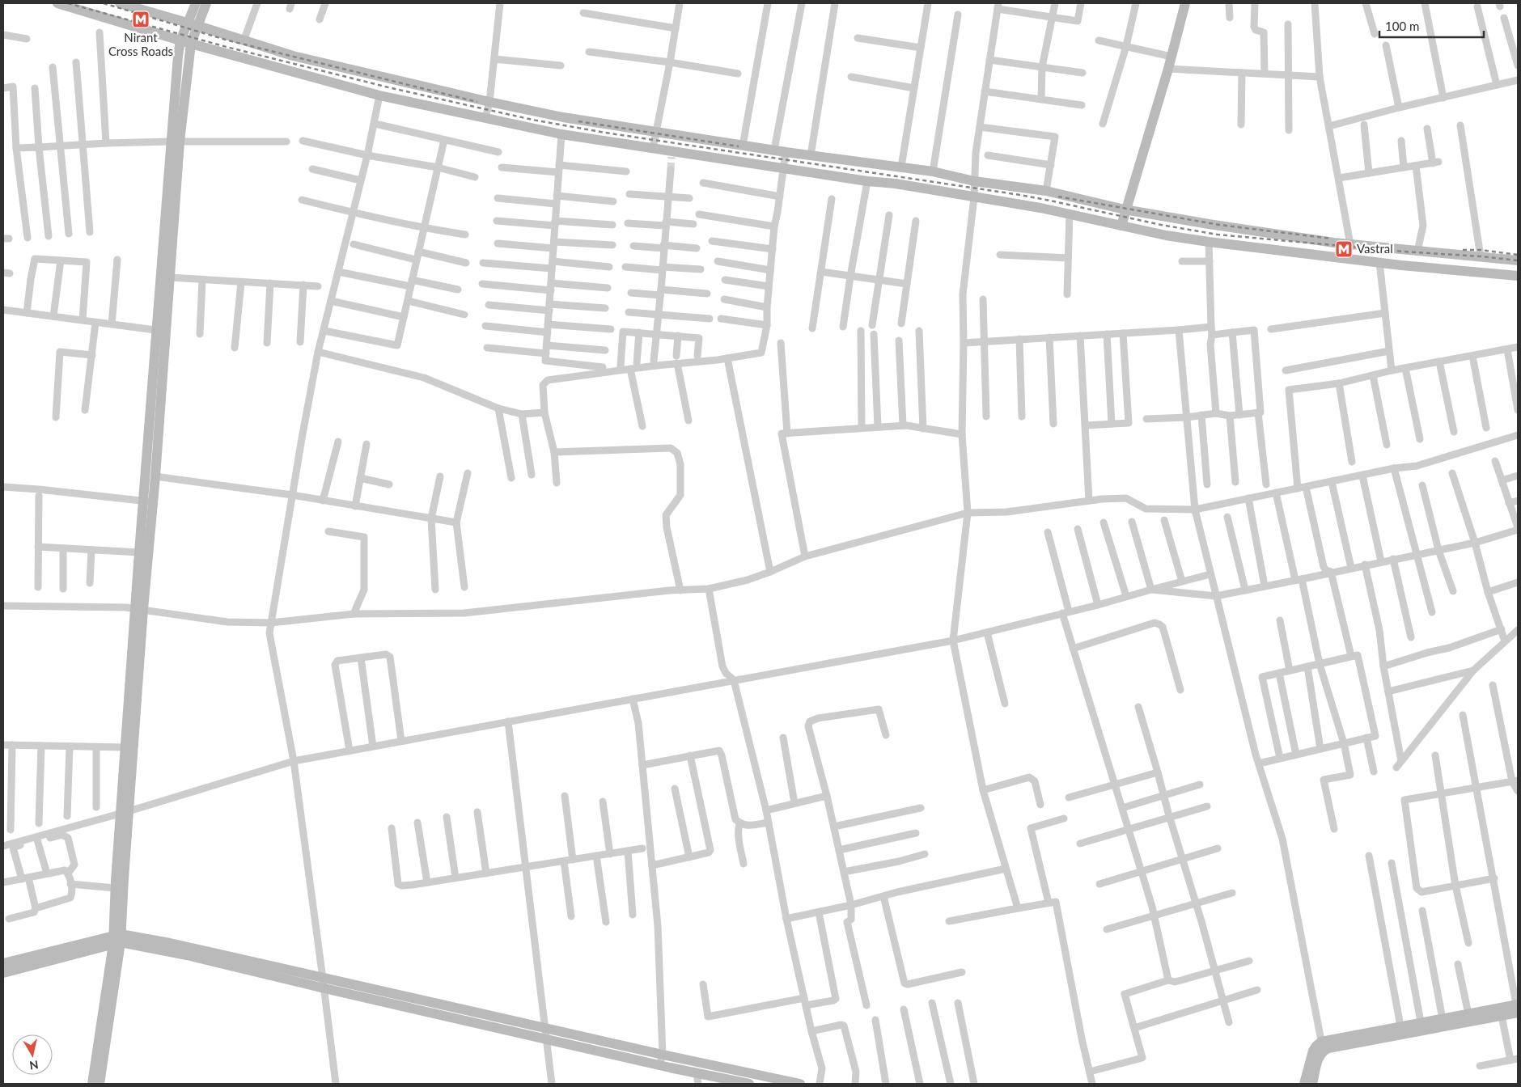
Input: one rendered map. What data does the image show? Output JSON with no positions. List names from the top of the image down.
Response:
{
  "places": {
    "metro station": ["Nirant Cross Roads", "Vastral"]
  },
  "scale_bar": "100 m",
  "north": "bottom"
}
